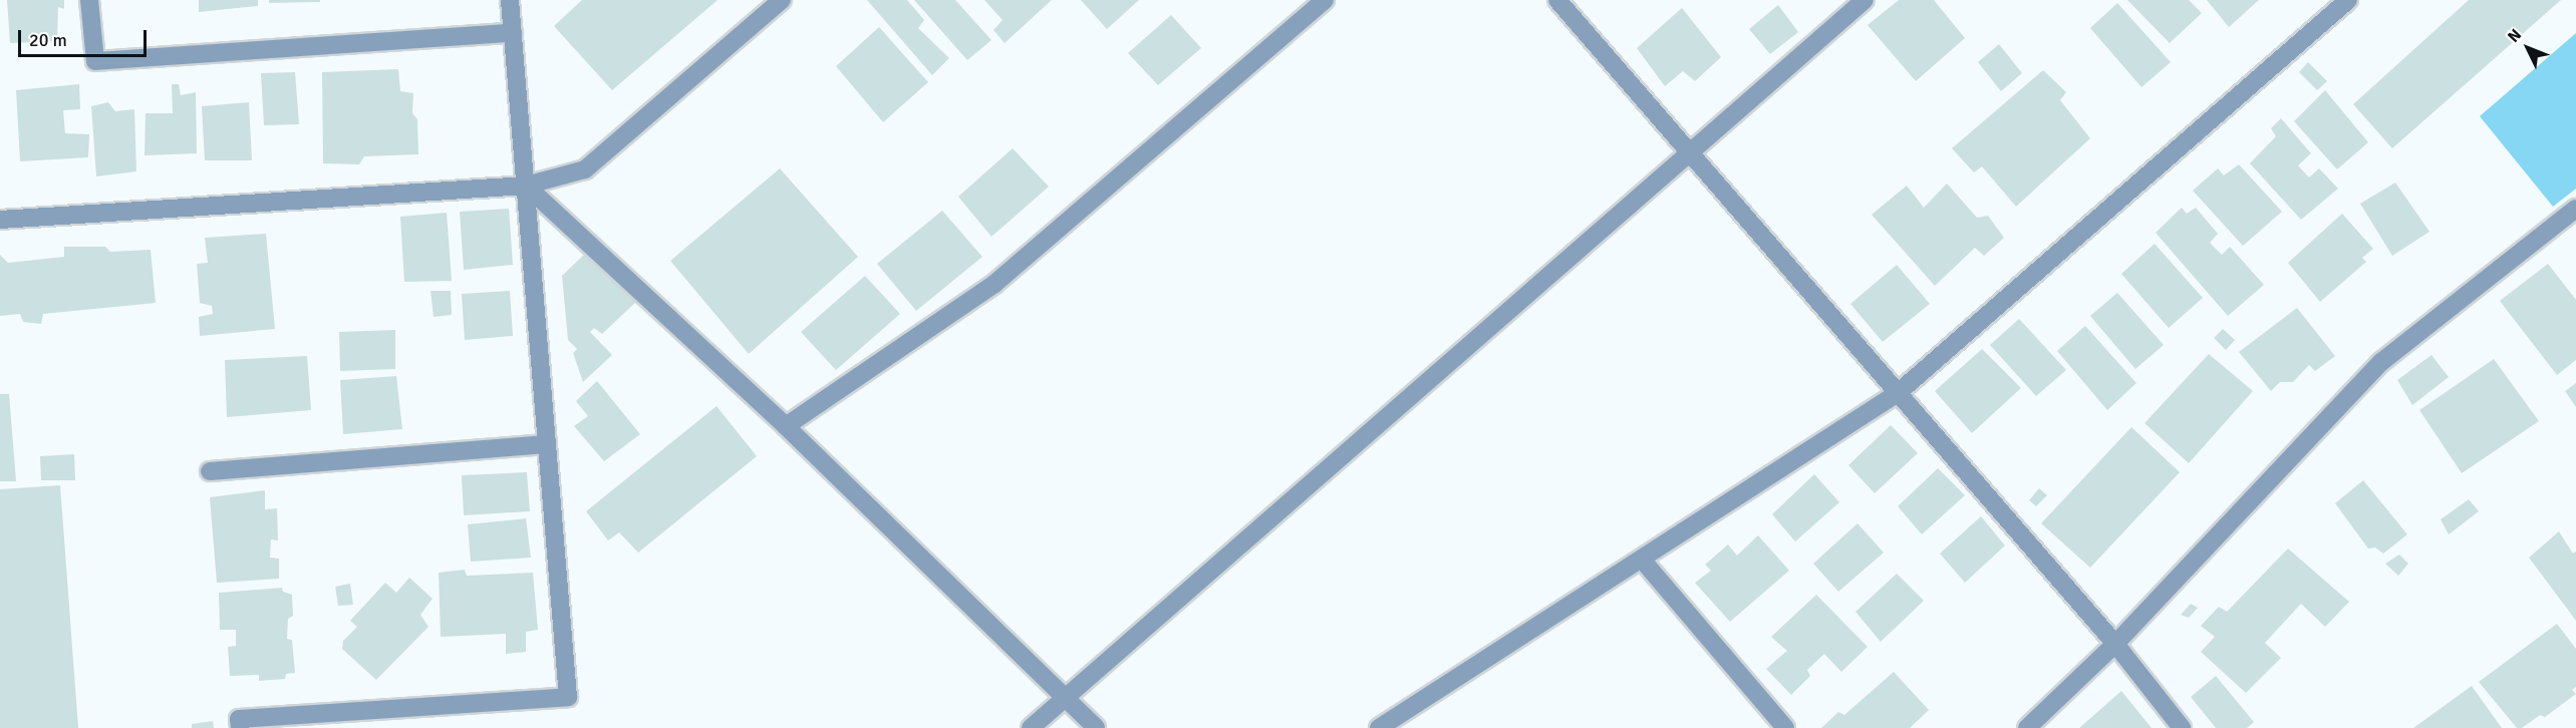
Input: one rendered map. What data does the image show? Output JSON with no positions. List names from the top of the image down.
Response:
{
  "scale_bar": "20 m",
  "north": "top left"
}
